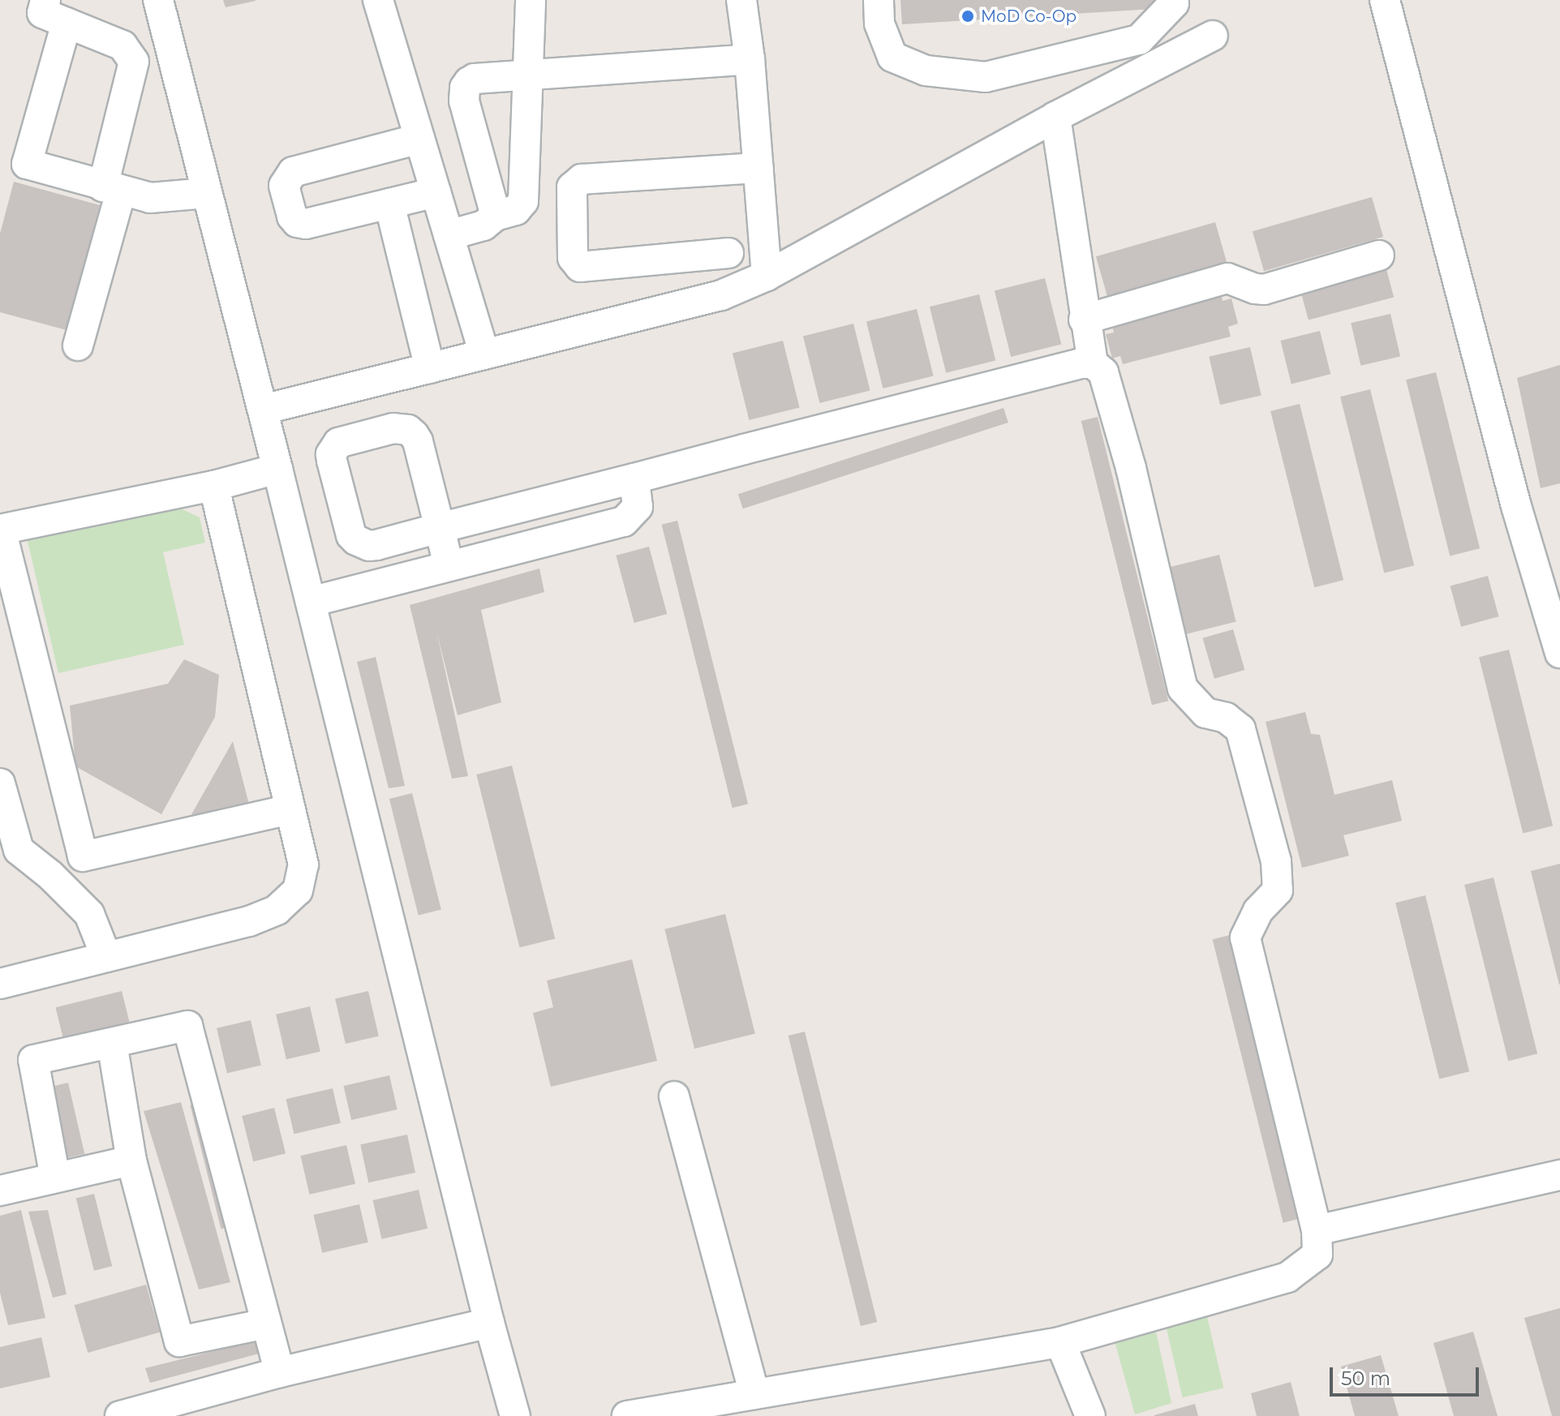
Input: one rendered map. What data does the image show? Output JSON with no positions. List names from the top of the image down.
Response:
{
  "places": ["MoD Co-Op"],
  "scale_bar": "50 m"
}
